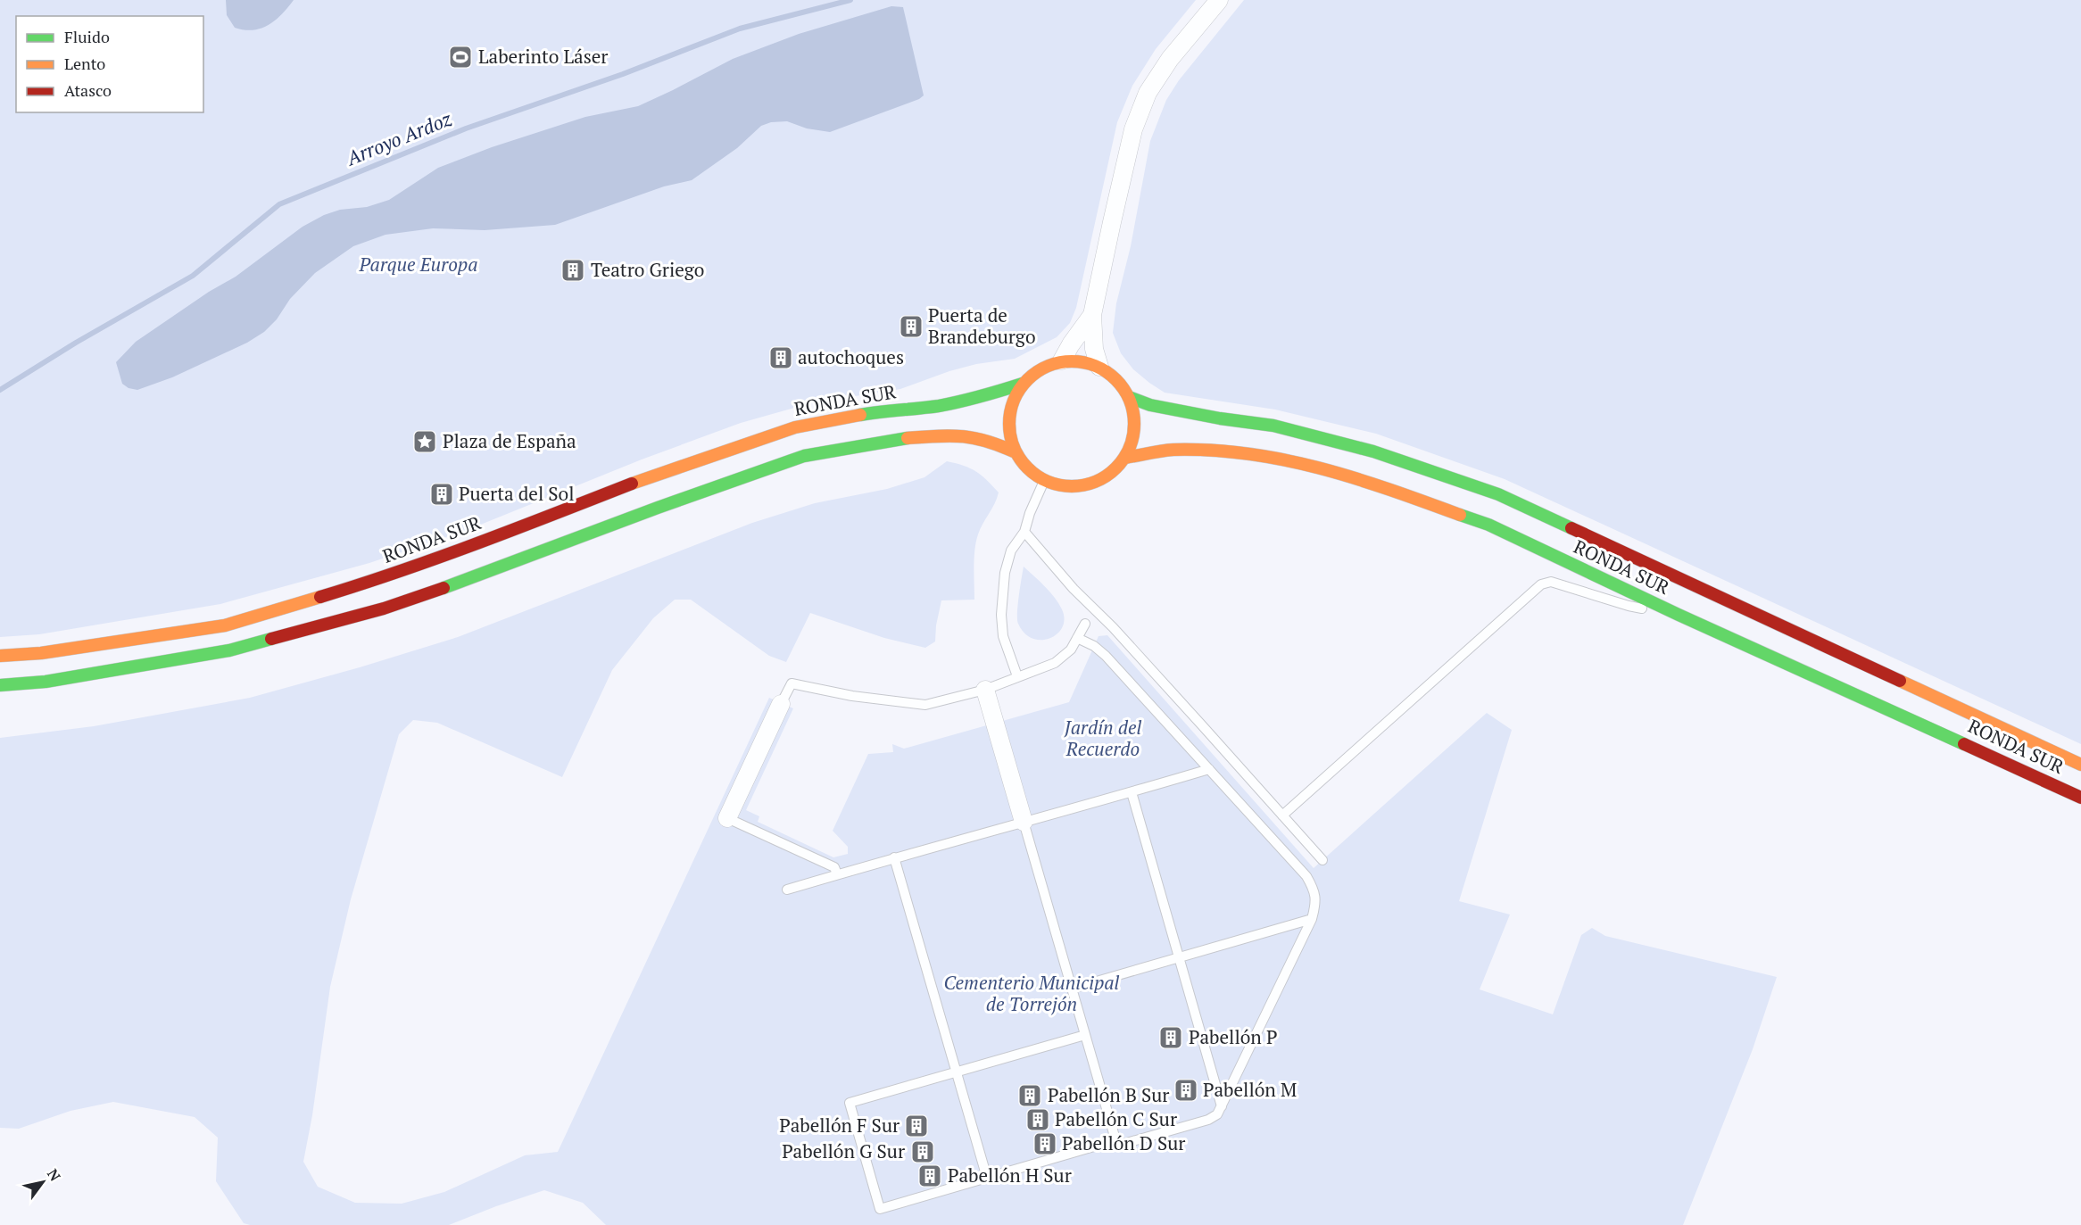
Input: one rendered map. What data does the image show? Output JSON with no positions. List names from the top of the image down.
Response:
{
  "streets": {
    "main road": ["RONDA SUR"]
  },
  "water": ["Arroyo Ardoz"],
  "parks": ["Parque Europa", "Jardín del Recuerdo", "Cementerio Municipal de Torrejón"],
  "places": {
    "sports": ["Laberinto Láser"],
    "building": [
      "Teatro Griego",
      "Puerta de Brandeburgo",
      "autochoques",
      "Puerta del Sol",
      "Pabellón P",
      "Pabellón M",
      "Pabellón B Sur",
      "Pabellón C Sur",
      "Pabellón F Sur",
      "Pabellón D Sur",
      "Pabellón G Sur",
      "Pabellón H Sur"
    ],
    "place": ["Plaza de España"]
  },
  "legend": ["Fluido", "Lento", "Atasco"],
  "north": "top right"
}
